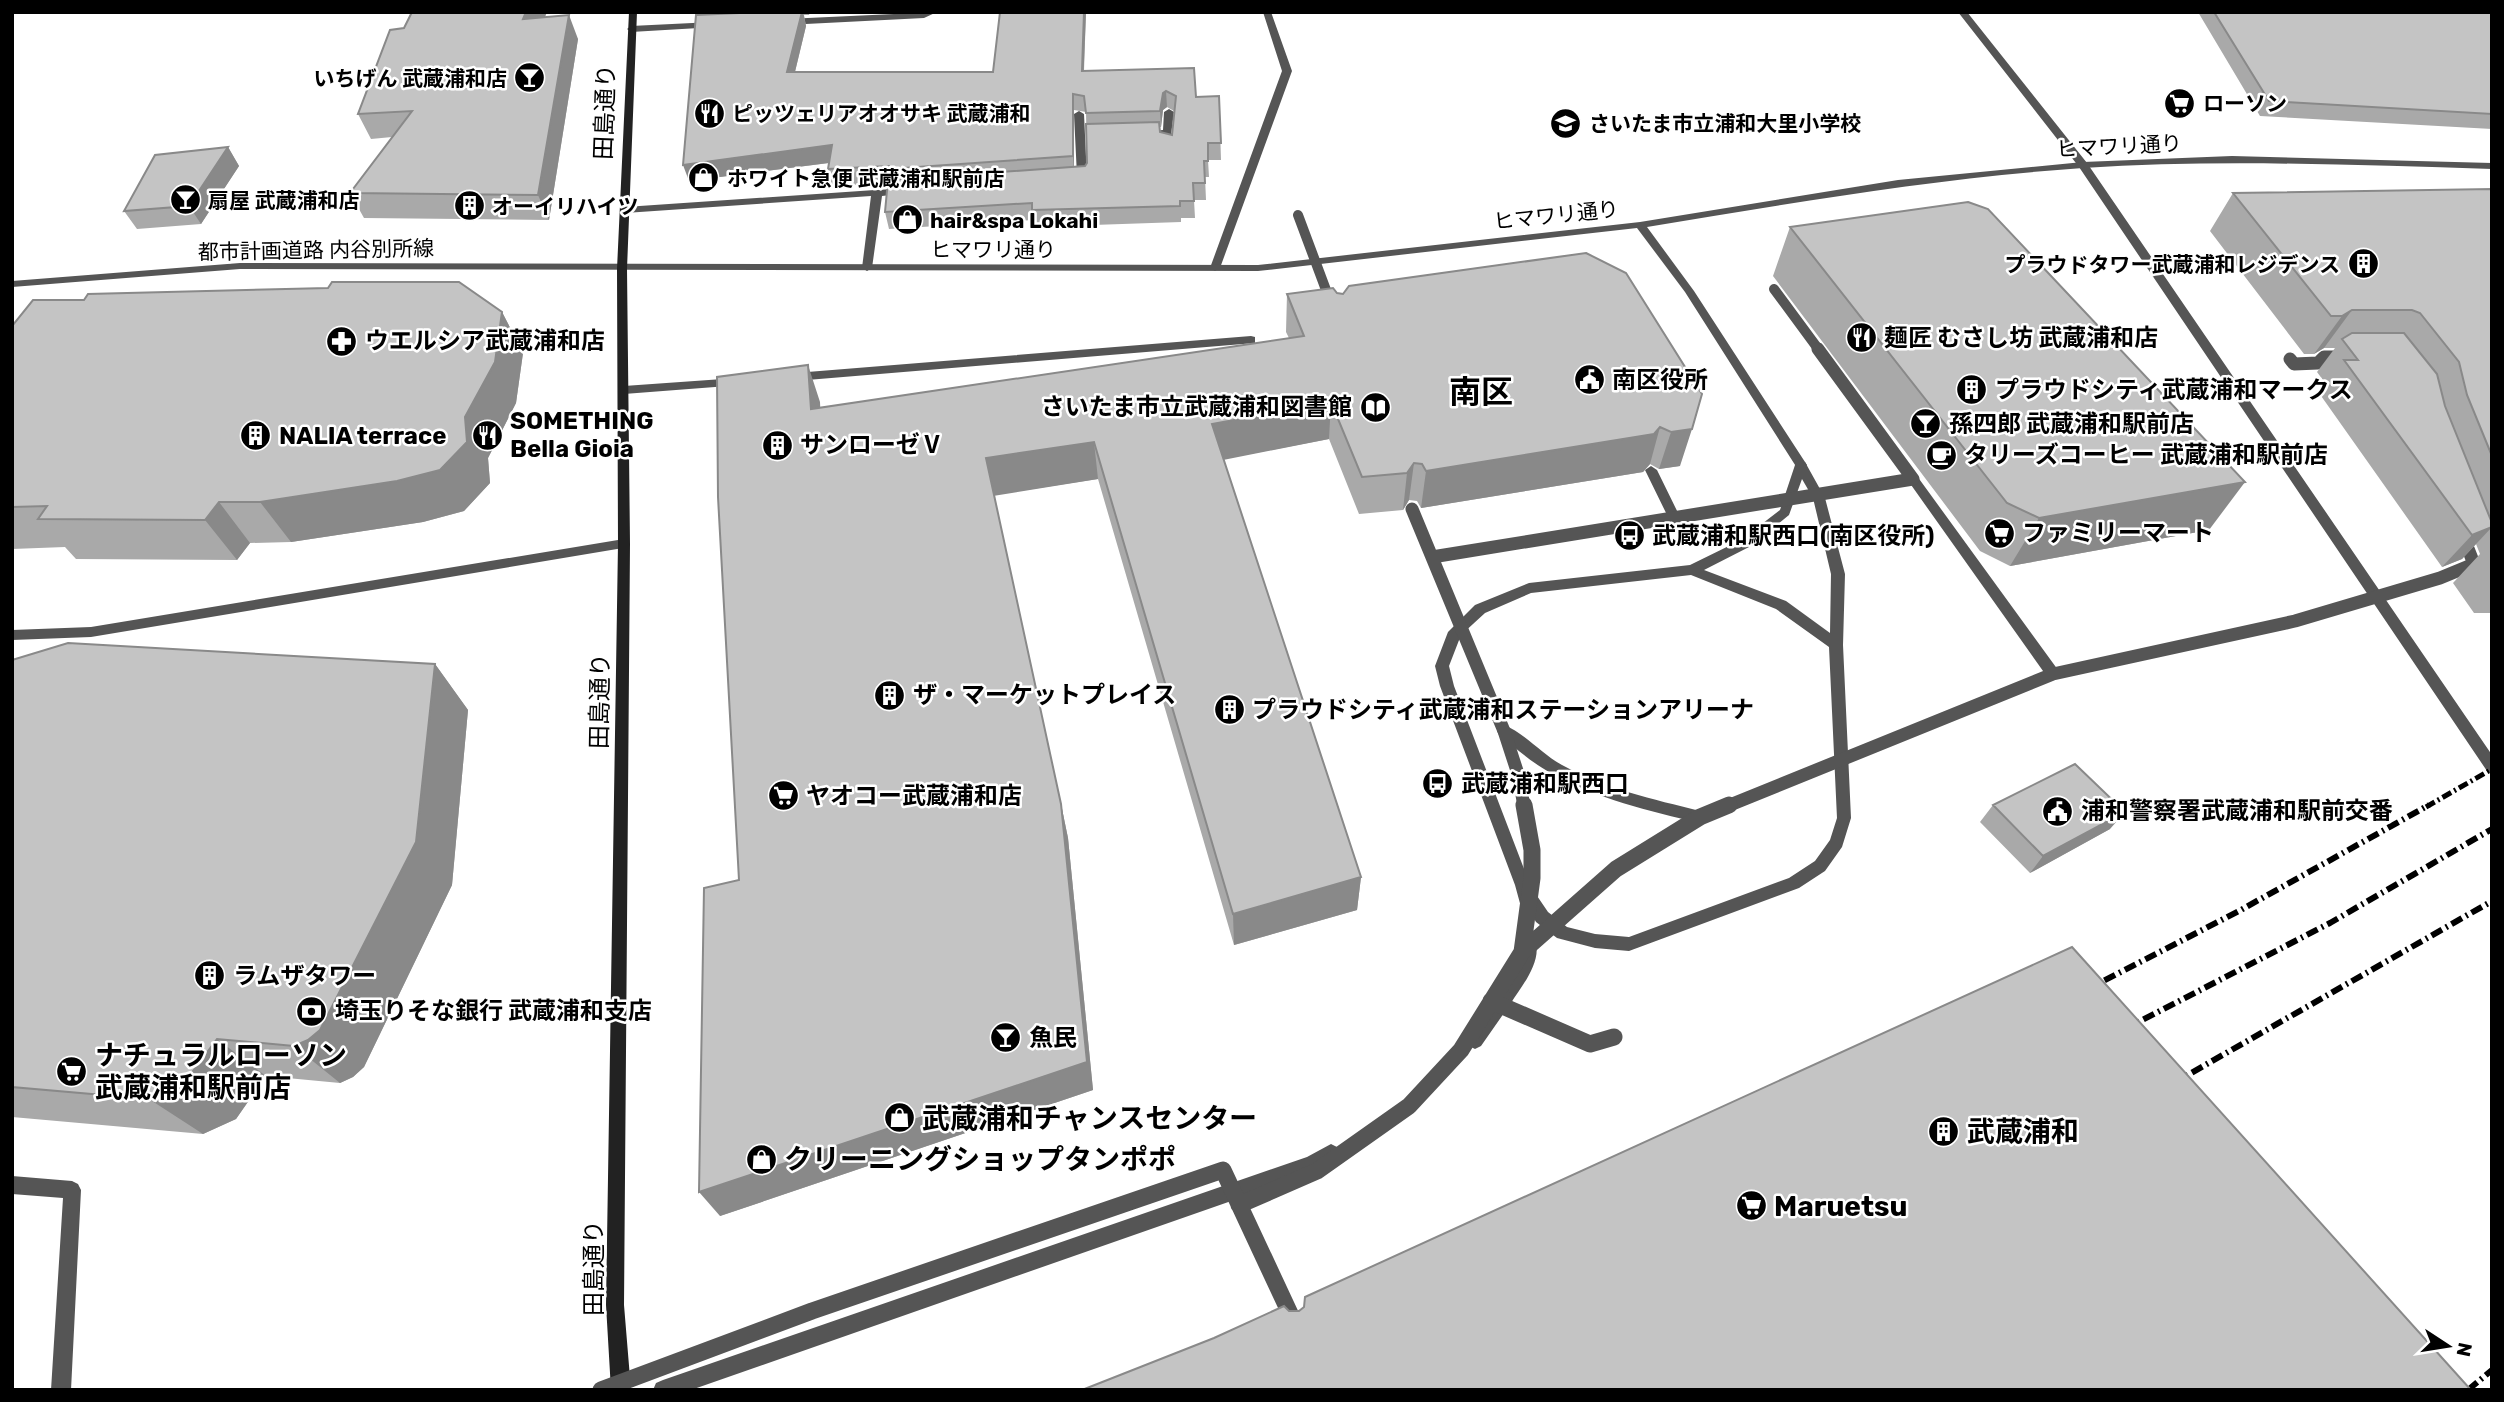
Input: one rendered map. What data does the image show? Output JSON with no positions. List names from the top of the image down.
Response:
{
  "streets": {
    "main road": ["田島通り"],
    "street": ["ヒマワリ通り", "都市計画道路 内谷別所線"]
  },
  "crossings": [
    ["田島通り", "ヒマワリ通り"],
    ["田島通り", "都市計画道路 内谷別所線"],
    ["ヒマワリ通り", "都市計画道路 内谷別所線"]
  ],
  "districts": ["南区"],
  "places": {
    "bar": [
      "いちげん 武蔵浦和店",
      "扇屋 武蔵浦和店",
      "孫四郎 武蔵浦和駅前店",
      "魚民"
    ],
    "supermarket": [
      "ローソン",
      "ファミリーマート",
      "ヤオコー武蔵浦和店",
      "ナチュラルローソン 武蔵浦和駅前店",
      "Maruetsu"
    ],
    "restaurant": ["ピッツェリアオオサキ 武蔵浦和", "麺匠 むさし坊 武蔵浦和店", "SOMETHING Bella Gioia"],
    "school or university": ["さいたま市立浦和大里小学校"],
    "shop": [
      "ホワイト急便 武蔵浦和駅前店",
      "hair&spa Lokahi",
      "武蔵浦和チャンスセンター",
      "クリーニングショップタンポポ"
    ],
    "building": [
      "オーイリハイツ",
      "プラウドタワー武蔵浦和レジデンス",
      "プラウドシティ武蔵浦和マークス",
      "NALIA terrace",
      "サンローゼⅤ",
      "ザ・マーケットプレイス",
      "プラウドシティ武蔵浦和ステーションアリーナ",
      "ラムザタワー",
      "武蔵浦和"
    ],
    "pharmacy": ["ウエルシア武蔵浦和店"],
    "public building": ["南区役所", "浦和警察署武蔵浦和駅前交番"],
    "library": ["さいたま市立武蔵浦和図書館"],
    "cafe": ["タリーズコーヒー 武蔵浦和駅前店"],
    "bus stop": ["武蔵浦和駅西口(南区役所)", "武蔵浦和駅西口"],
    "bank": ["埼玉りそな銀行 武蔵浦和支店"]
  },
  "north": "right"
}
